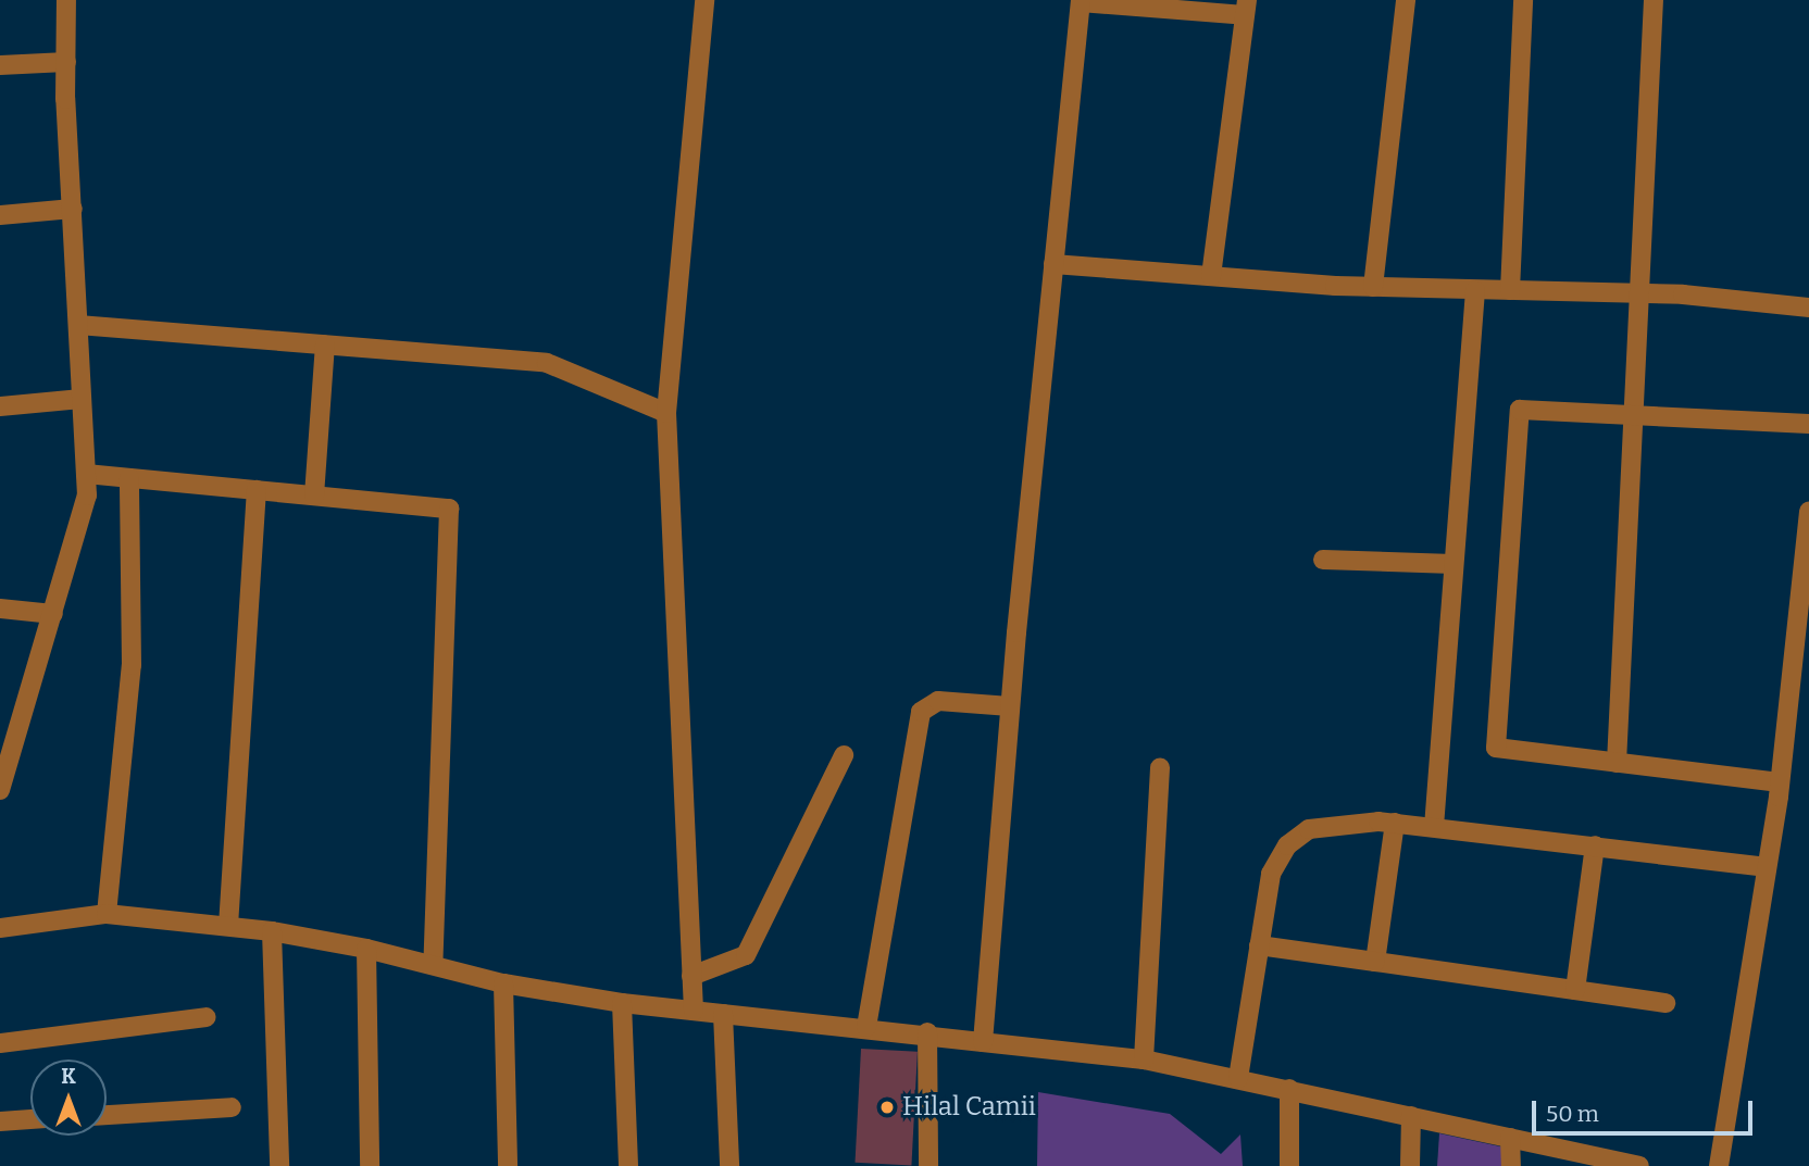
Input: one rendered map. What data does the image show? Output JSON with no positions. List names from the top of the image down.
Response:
{
  "places": ["Hilal Camii"],
  "scale_bar": "50 m",
  "north": "top"
}
